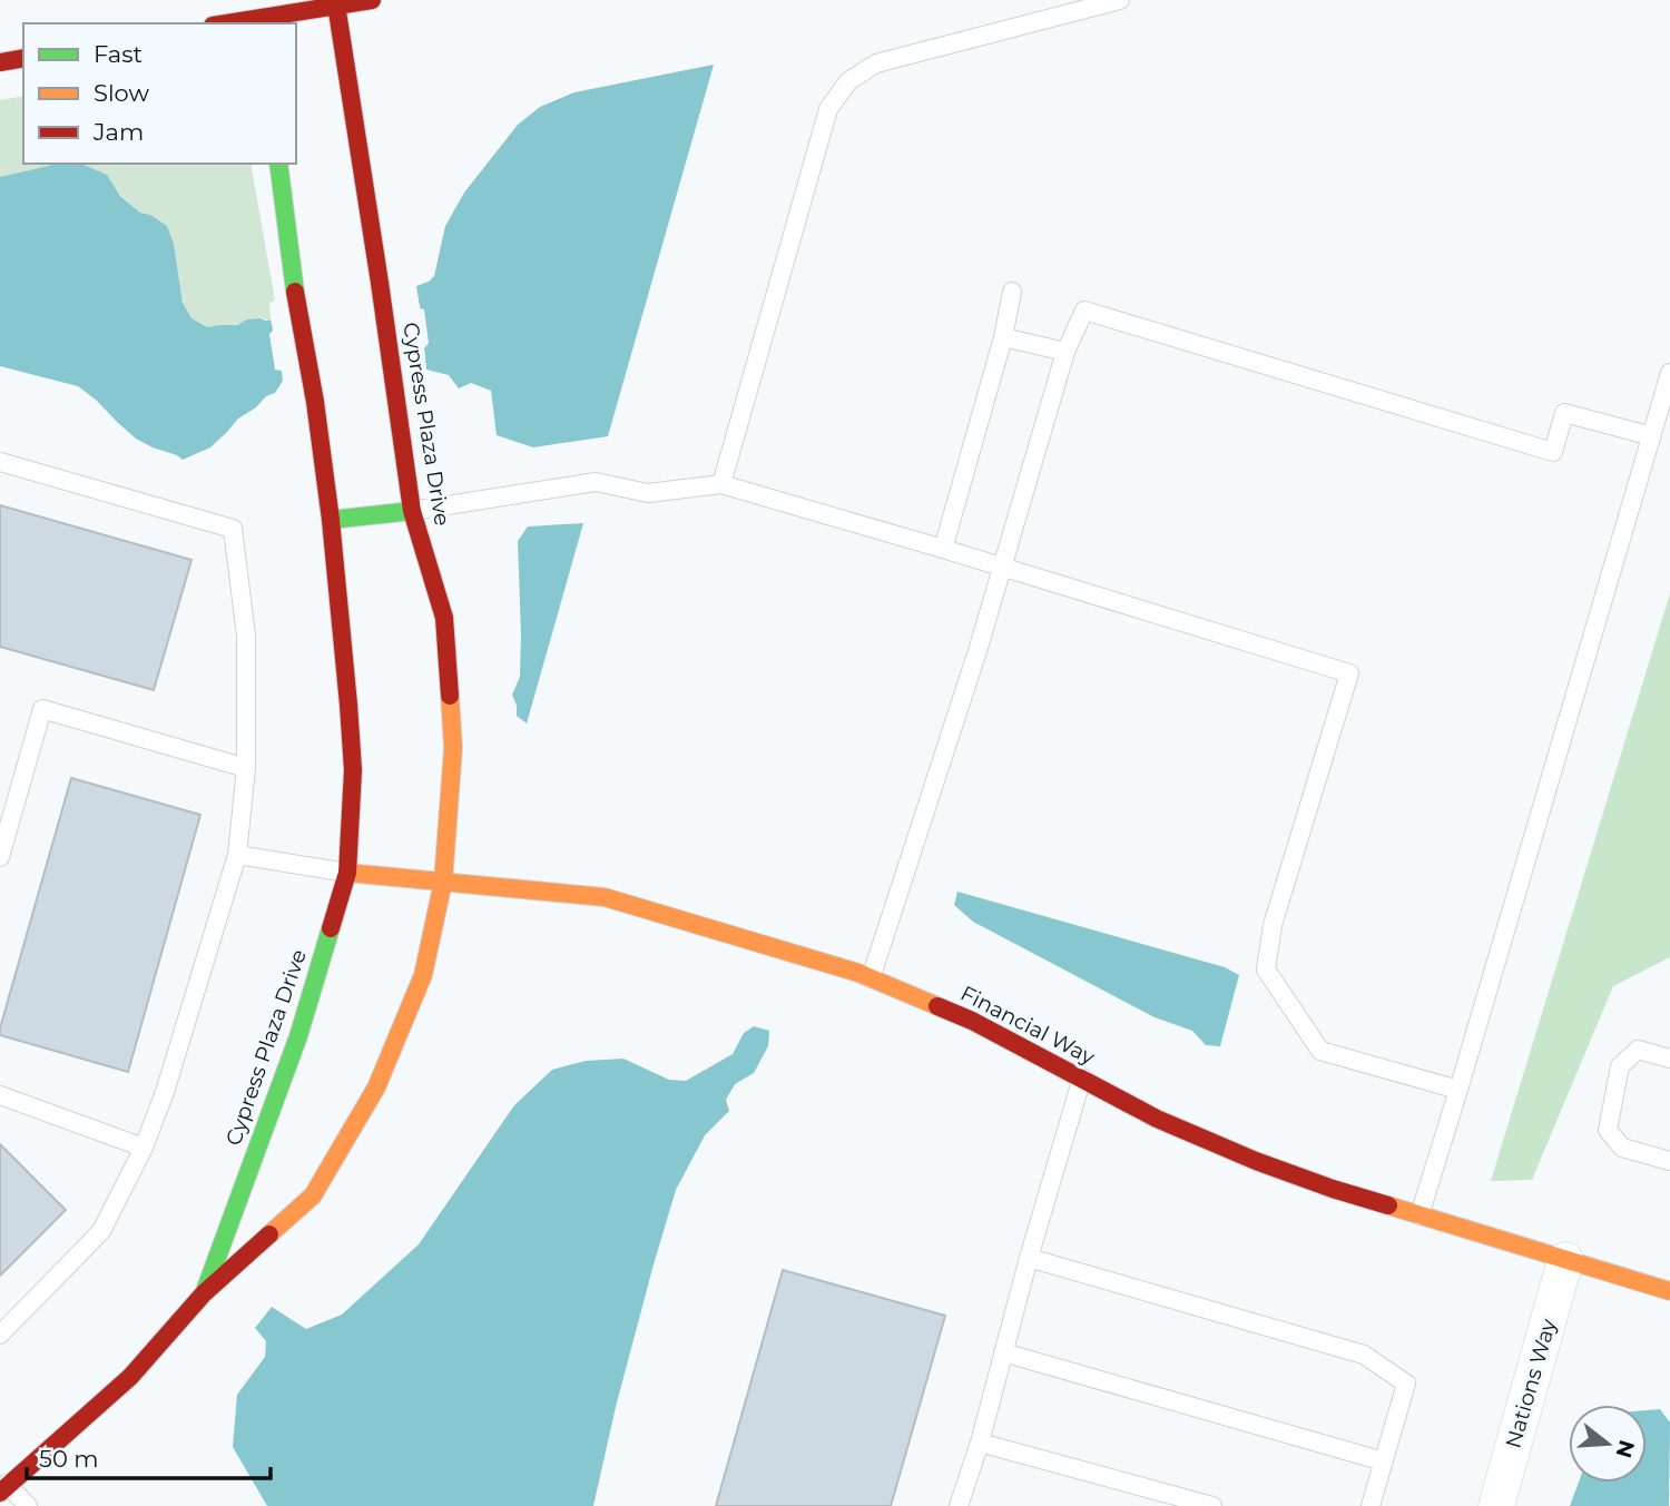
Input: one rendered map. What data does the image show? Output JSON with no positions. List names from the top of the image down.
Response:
{
  "streets": {
    "street": ["Cypress Plaza Drive", "Financial Way", "Nations Way"]
  },
  "crossings": [
    ["Cypress Plaza Drive", "Financial Way"],
    ["Financial Way", "Nations Way"]
  ],
  "legend": ["Fast", "Slow", "Jam"],
  "scale_bar": "50 m",
  "north": "right"
}
